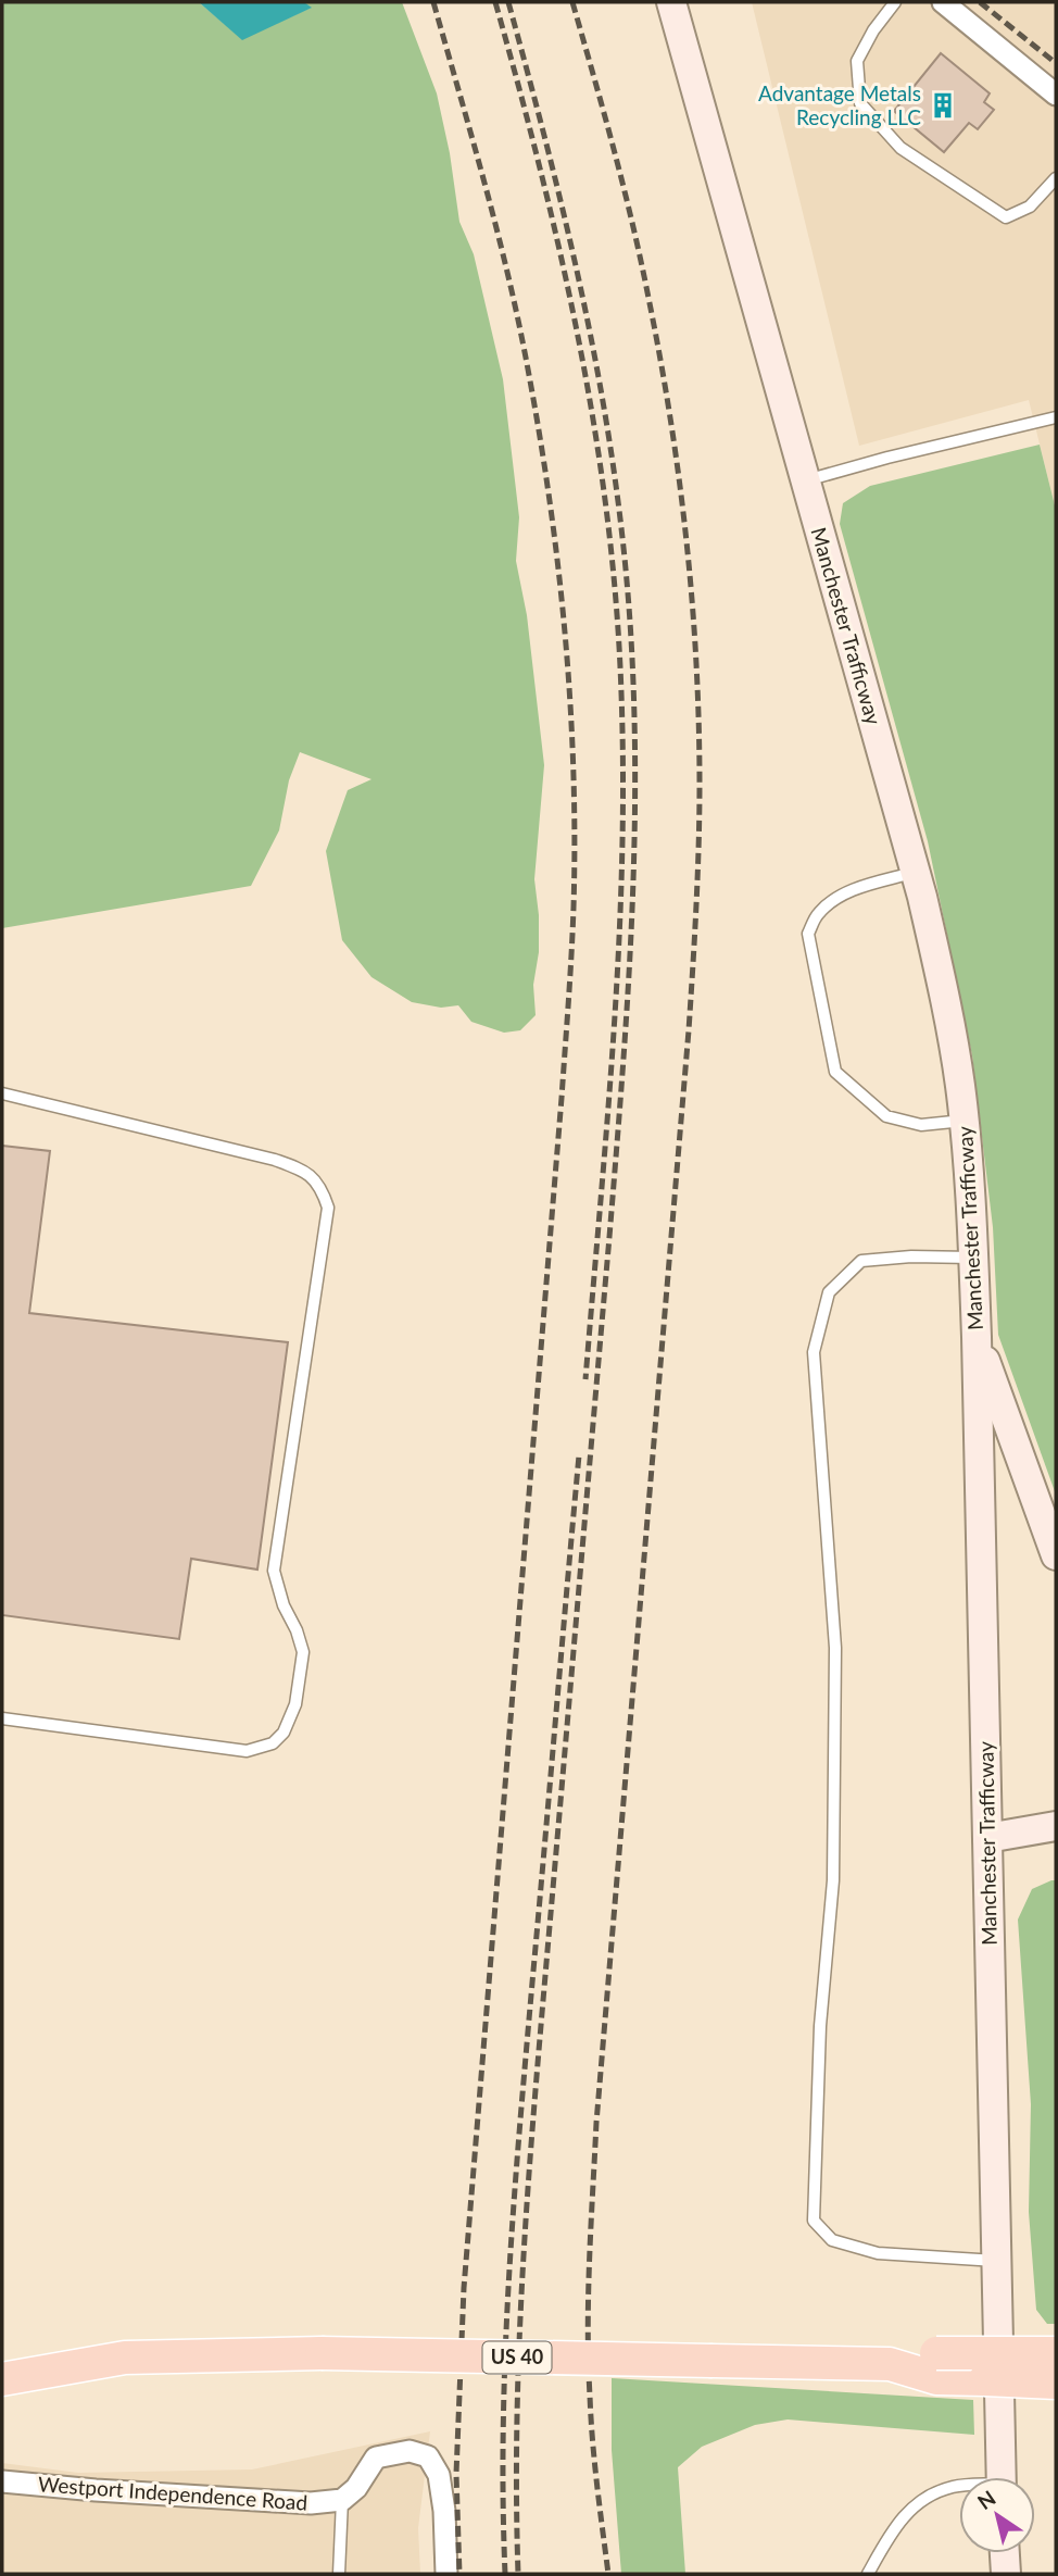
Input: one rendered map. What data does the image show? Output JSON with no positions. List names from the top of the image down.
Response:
{
  "streets": {
    "main road": ["Manchester Trafficway", "US 40"],
    "street": ["Westport Independence Road"]
  },
  "places": {
    "building": ["Advantage Metals Recycling LLC"]
  },
  "north": "top left"
}
